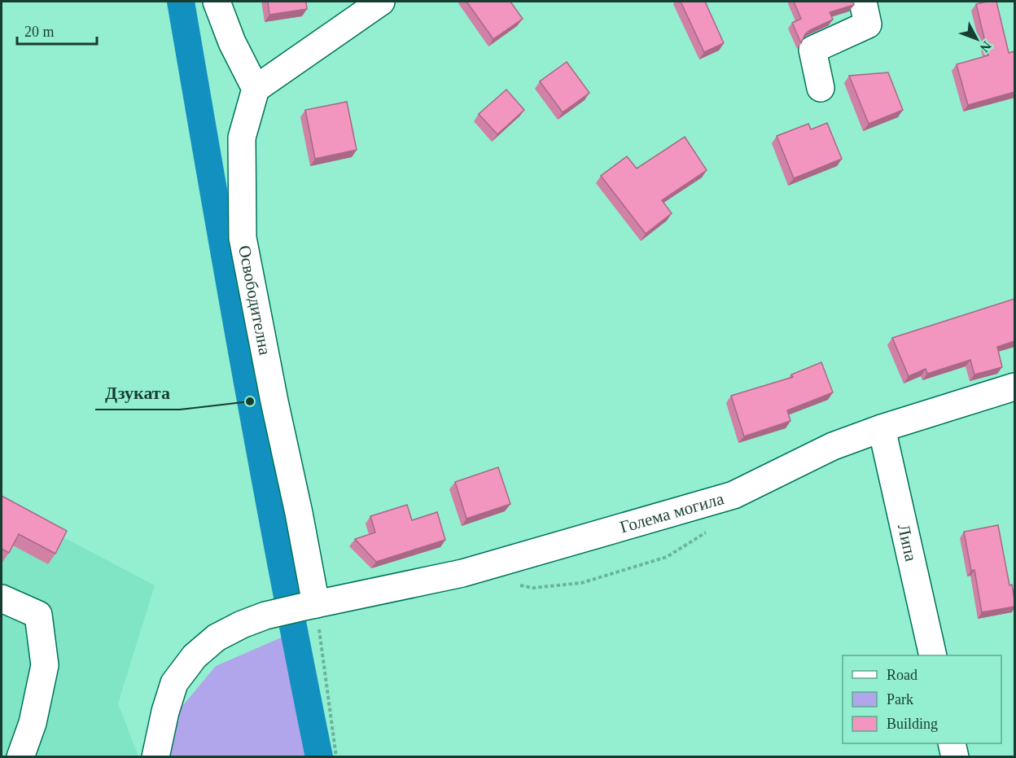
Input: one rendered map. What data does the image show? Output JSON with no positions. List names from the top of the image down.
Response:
{
  "streets": {
    "street": ["Освободителна", "Голема могила", "Липа"]
  },
  "crossings": [
    ["Освободителна", "Голема могила"],
    ["Голема могила", "Липа"]
  ],
  "places": ["Дзуката"],
  "legend": ["Road", "Park", "Building"],
  "scale_bar": "20 m",
  "north": "bottom right"
}
